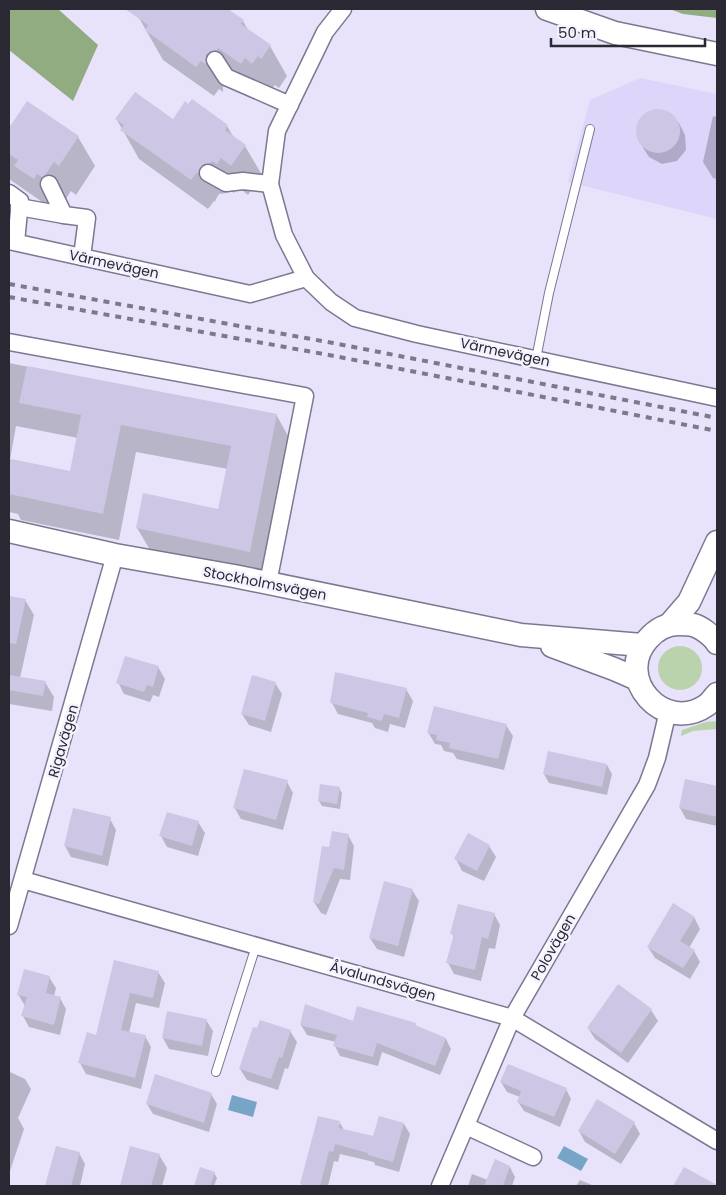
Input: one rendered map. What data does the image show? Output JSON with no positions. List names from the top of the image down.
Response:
{
  "streets": {
    "main road": ["Stockholmsvägen"],
    "street": [
      "Värmevägen",
      "Rigavägen",
      "Polovägen",
      "Åvalundsvägen"
    ]
  },
  "crossings": [
    ["Stockholmsvägen", "Rigavägen"],
    ["Rigavägen", "Åvalundsvägen"],
    ["Polovägen", "Åvalundsvägen"]
  ],
  "scale_bar": "50 m"
}
